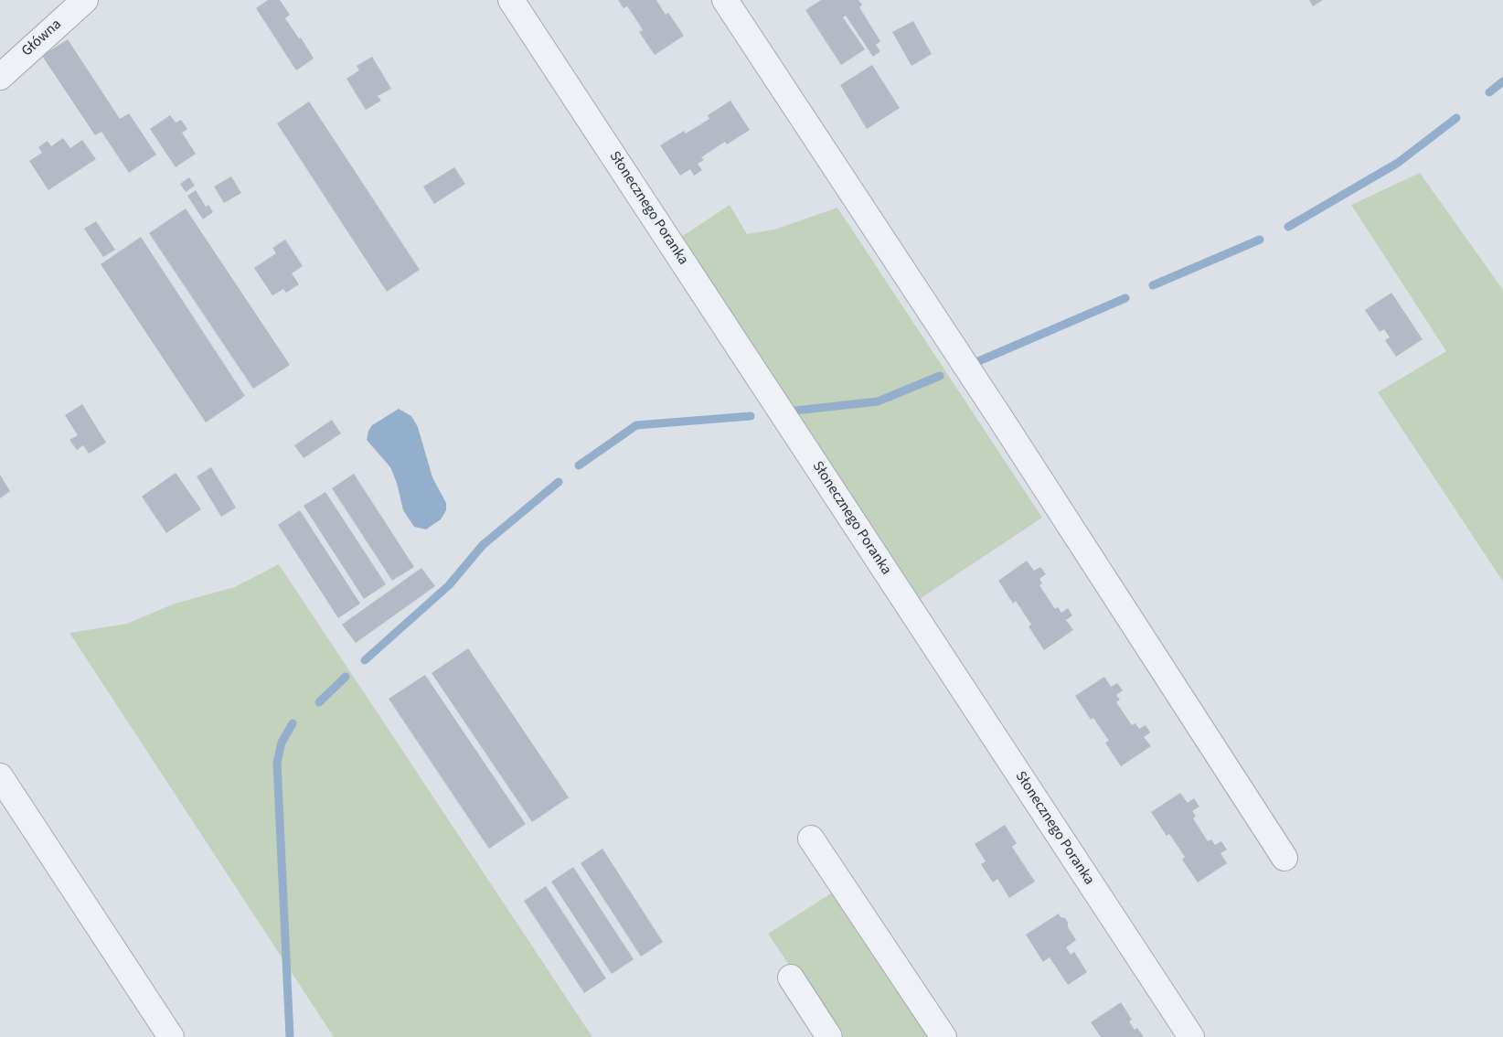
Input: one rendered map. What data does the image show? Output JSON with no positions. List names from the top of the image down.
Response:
{
  "streets": {
    "street": ["Główna", "Słonecznego Poranka"]
  }
}
